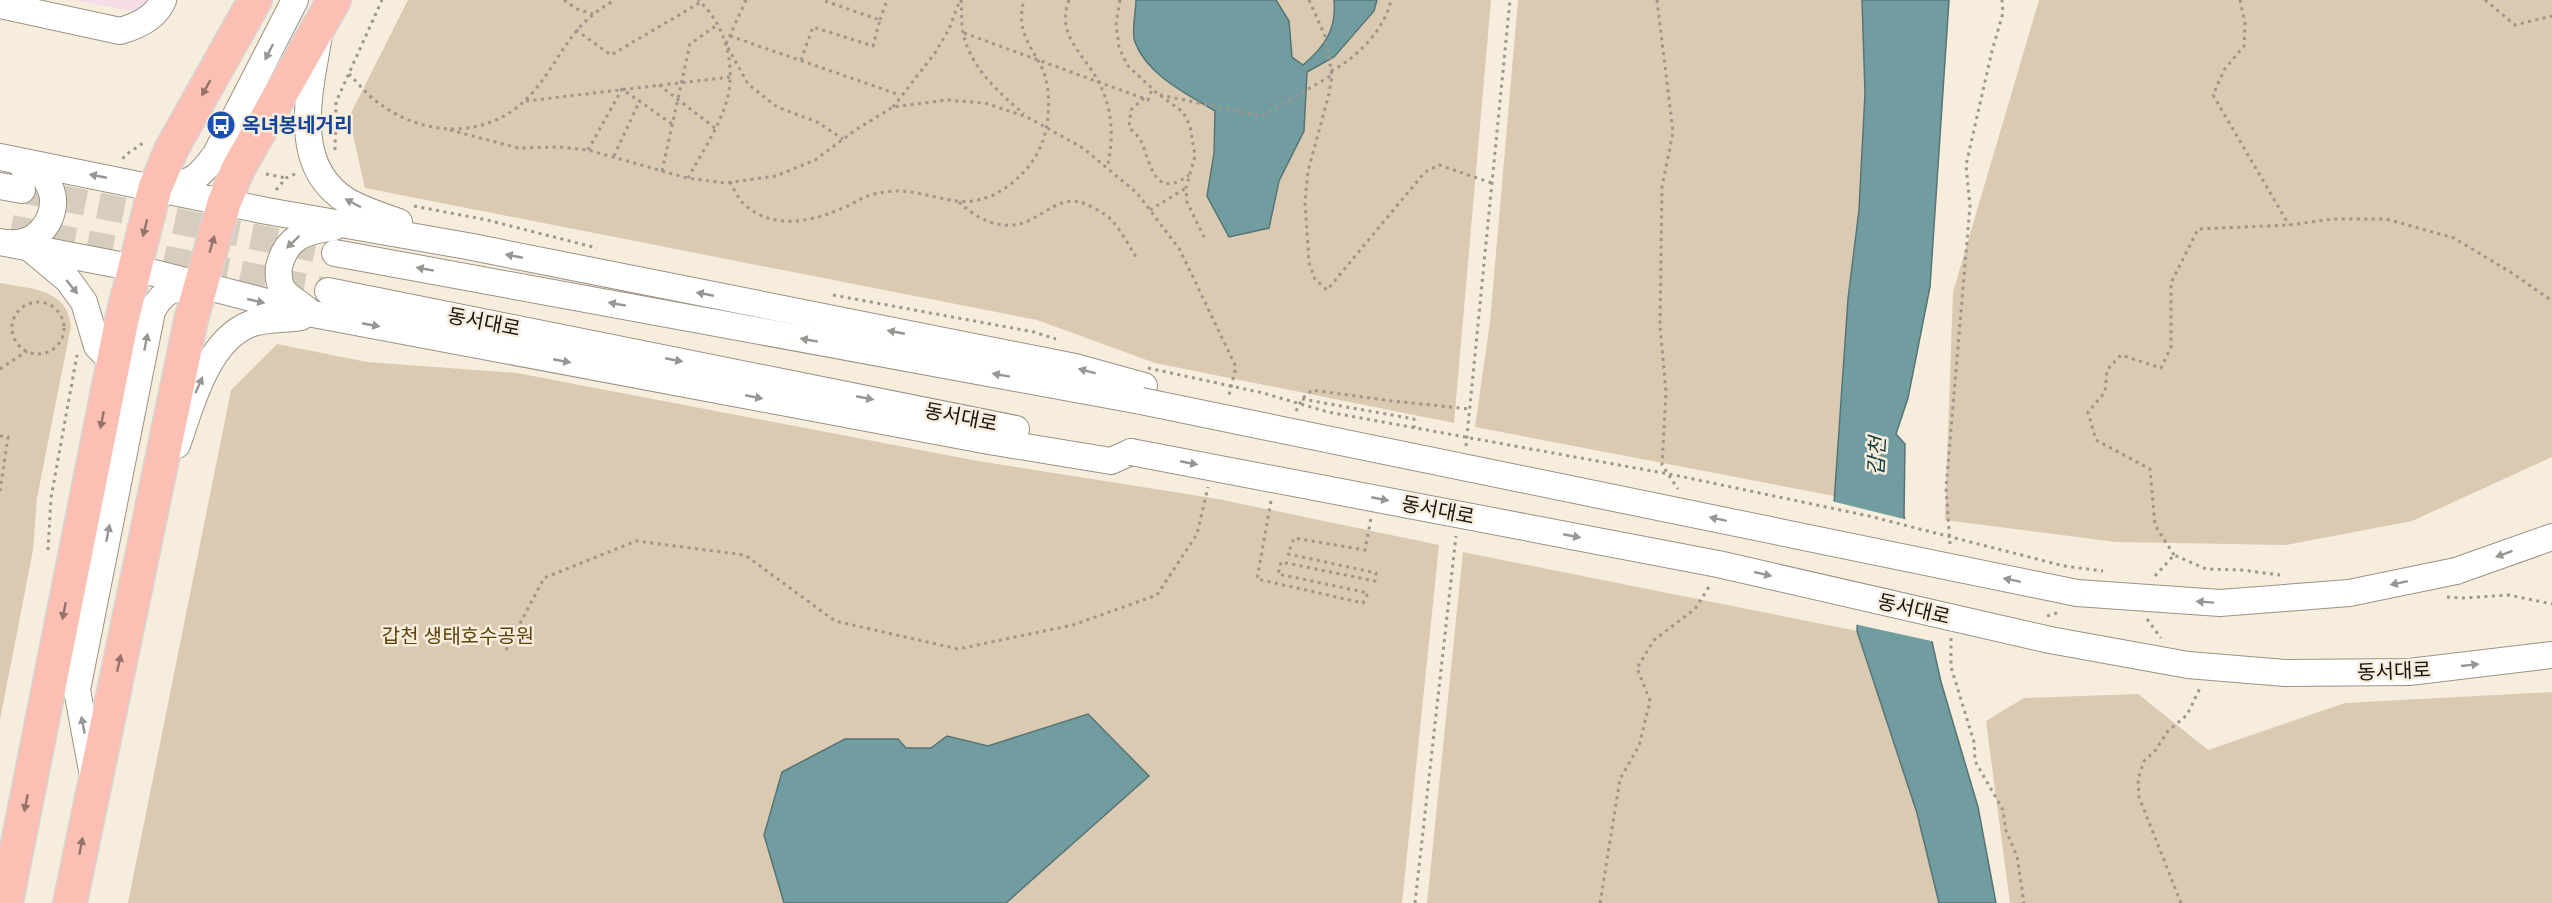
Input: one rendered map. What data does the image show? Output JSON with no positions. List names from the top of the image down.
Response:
{
  "streets": {
    "street": ["동서대로"]
  },
  "water": ["갑천"],
  "parks": ["갑천 생태호수공원"],
  "places": {
    "bus stop": ["옥녀봉네거리"]
  }
}
